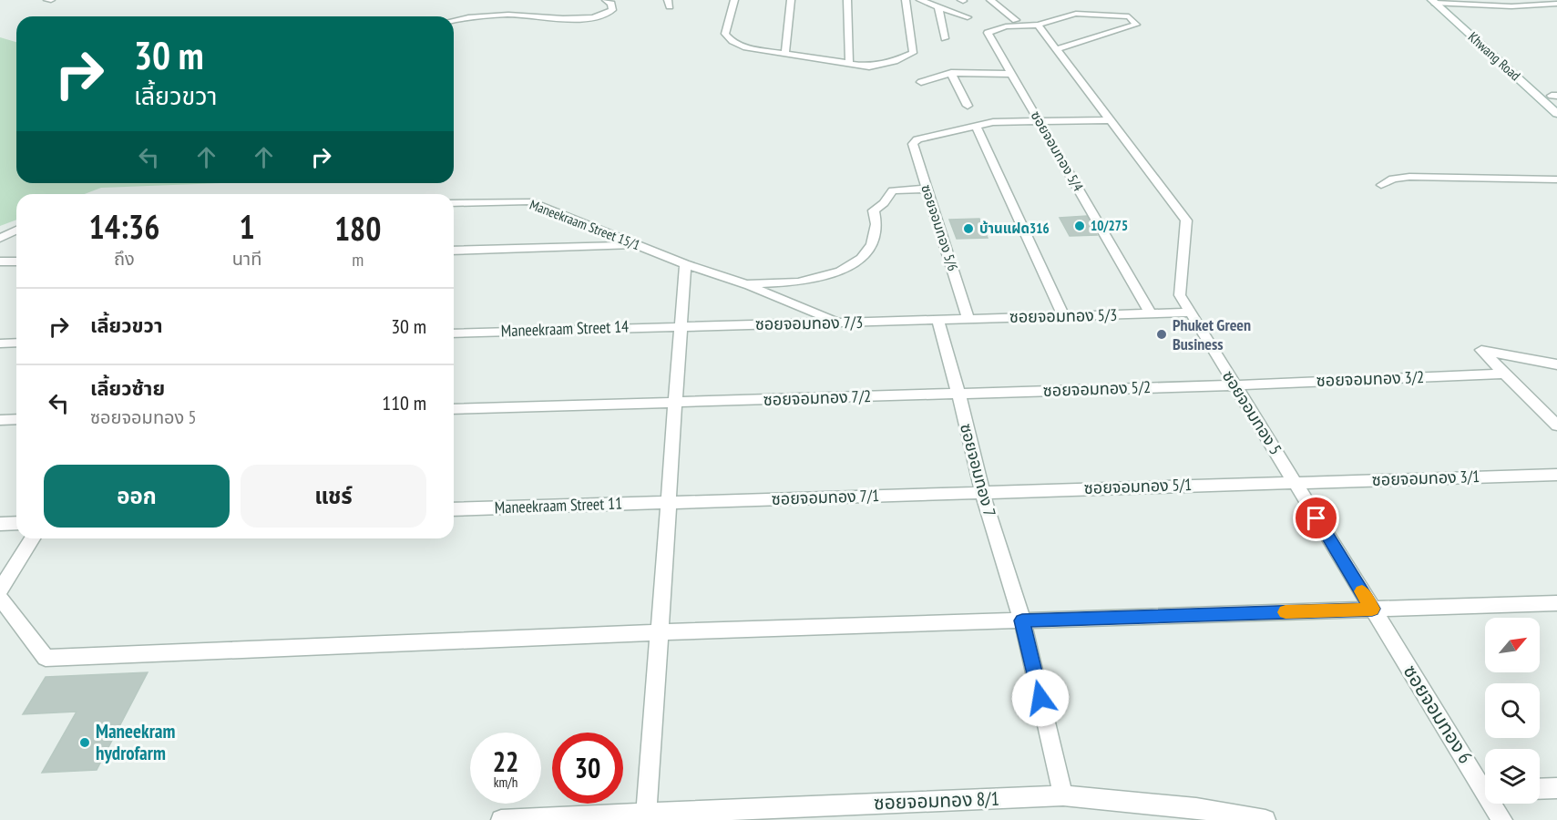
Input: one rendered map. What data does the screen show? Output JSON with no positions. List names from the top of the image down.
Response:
{
  "streets": {
    "main road": ["Khwang Road"],
    "street": [
      "ซอยจอมทอง 5/4",
      "Maneekraam Street 15/1",
      "ซอยจอมทอง 5/6",
      "ซอยจอมทอง 5/3",
      "ซอยจอมทอง 7/3",
      "Maneekraam Street 14",
      "ซอยจอมทอง 3/2",
      "ซอยจอมทอง 5/2",
      "ซอยจอมทอง 7/2",
      "ซอยจอมทอง 5",
      "ซอยจอมทอง 7",
      "ซอยจอมทอง 3/1",
      "ซอยจอมทอง 5/1",
      "ซอยจอมทอง 7/1",
      "Maneekraam Street 11",
      "ซอยจอมทอง 6",
      "ซอยจอมทอง 8/1"
    ]
  },
  "crossings": [
    ["ซอยจอมทอง 5/4", "ซอยจอมทอง 5/3"],
    ["ซอยจอมทอง 5/4", "ซอยจอมทอง 5"],
    ["Maneekraam Street 15/1", "ซอยจอมทอง 7/3"],
    ["ซอยจอมทอง 5/6", "ซอยจอมทอง 5/3"],
    ["ซอยจอมทอง 5/3", "ซอยจอมทอง 7/3"],
    ["ซอยจอมทอง 5/3", "ซอยจอมทอง 5"],
    ["ซอยจอมทอง 5/3", "ซอยจอมทอง 7"],
    ["ซอยจอมทอง 7/3", "Maneekraam Street 14"],
    ["ซอยจอมทอง 7/3", "ซอยจอมทอง 7"],
    ["ซอยจอมทอง 3/2", "ซอยจอมทอง 5/2"],
    ["ซอยจอมทอง 3/2", "ซอยจอมทอง 5"],
    ["ซอยจอมทอง 5/2", "ซอยจอมทอง 7/2"],
    ["ซอยจอมทอง 5/2", "ซอยจอมทอง 5"],
    ["ซอยจอมทอง 5/2", "ซอยจอมทอง 7"],
    ["ซอยจอมทอง 7/2", "ซอยจอมทอง 7"],
    ["ซอยจอมทอง 5", "ซอยจอมทอง 3/1"],
    ["ซอยจอมทอง 5", "ซอยจอมทอง 5/1"],
    ["ซอยจอมทอง 5", "ซอยจอมทอง 6"],
    ["ซอยจอมทอง 7", "ซอยจอมทอง 5/1"],
    ["ซอยจอมทอง 7", "ซอยจอมทอง 7/1"],
    ["ซอยจอมทอง 7", "ซอยจอมทอง 8/1"],
    ["ซอยจอมทอง 3/1", "ซอยจอมทอง 5/1"],
    ["ซอยจอมทอง 5/1", "ซอยจอมทอง 7/1"],
    ["ซอยจอมทอง 7/1", "Maneekraam Street 11"]
  ],
  "places": [
    "10/275",
    "บ้านแฝด316",
    "Phuket Green Business",
    "Maneekram hydrofarm"
  ],
  "north": "top right",
  "page": {
    "turn": ["30 m", "เลี้ยวขวา"],
    "eta": [
      "14:36",
      "ถึง",
      "1",
      "นาที",
      "180",
      "m"
    ],
    "list": [
      {
        "name": "เลี้ยวขวา",
        "value": "30 m"
      },
      {
        "name": "เลี้ยวซ้าย",
        "note": "ซอยจอมทอง 5",
        "value": "110 m"
      }
    ],
    "buttons": ["ออก", "แชร์"],
    "speed": "22 km/h",
    "limit": "30"
  }
}
